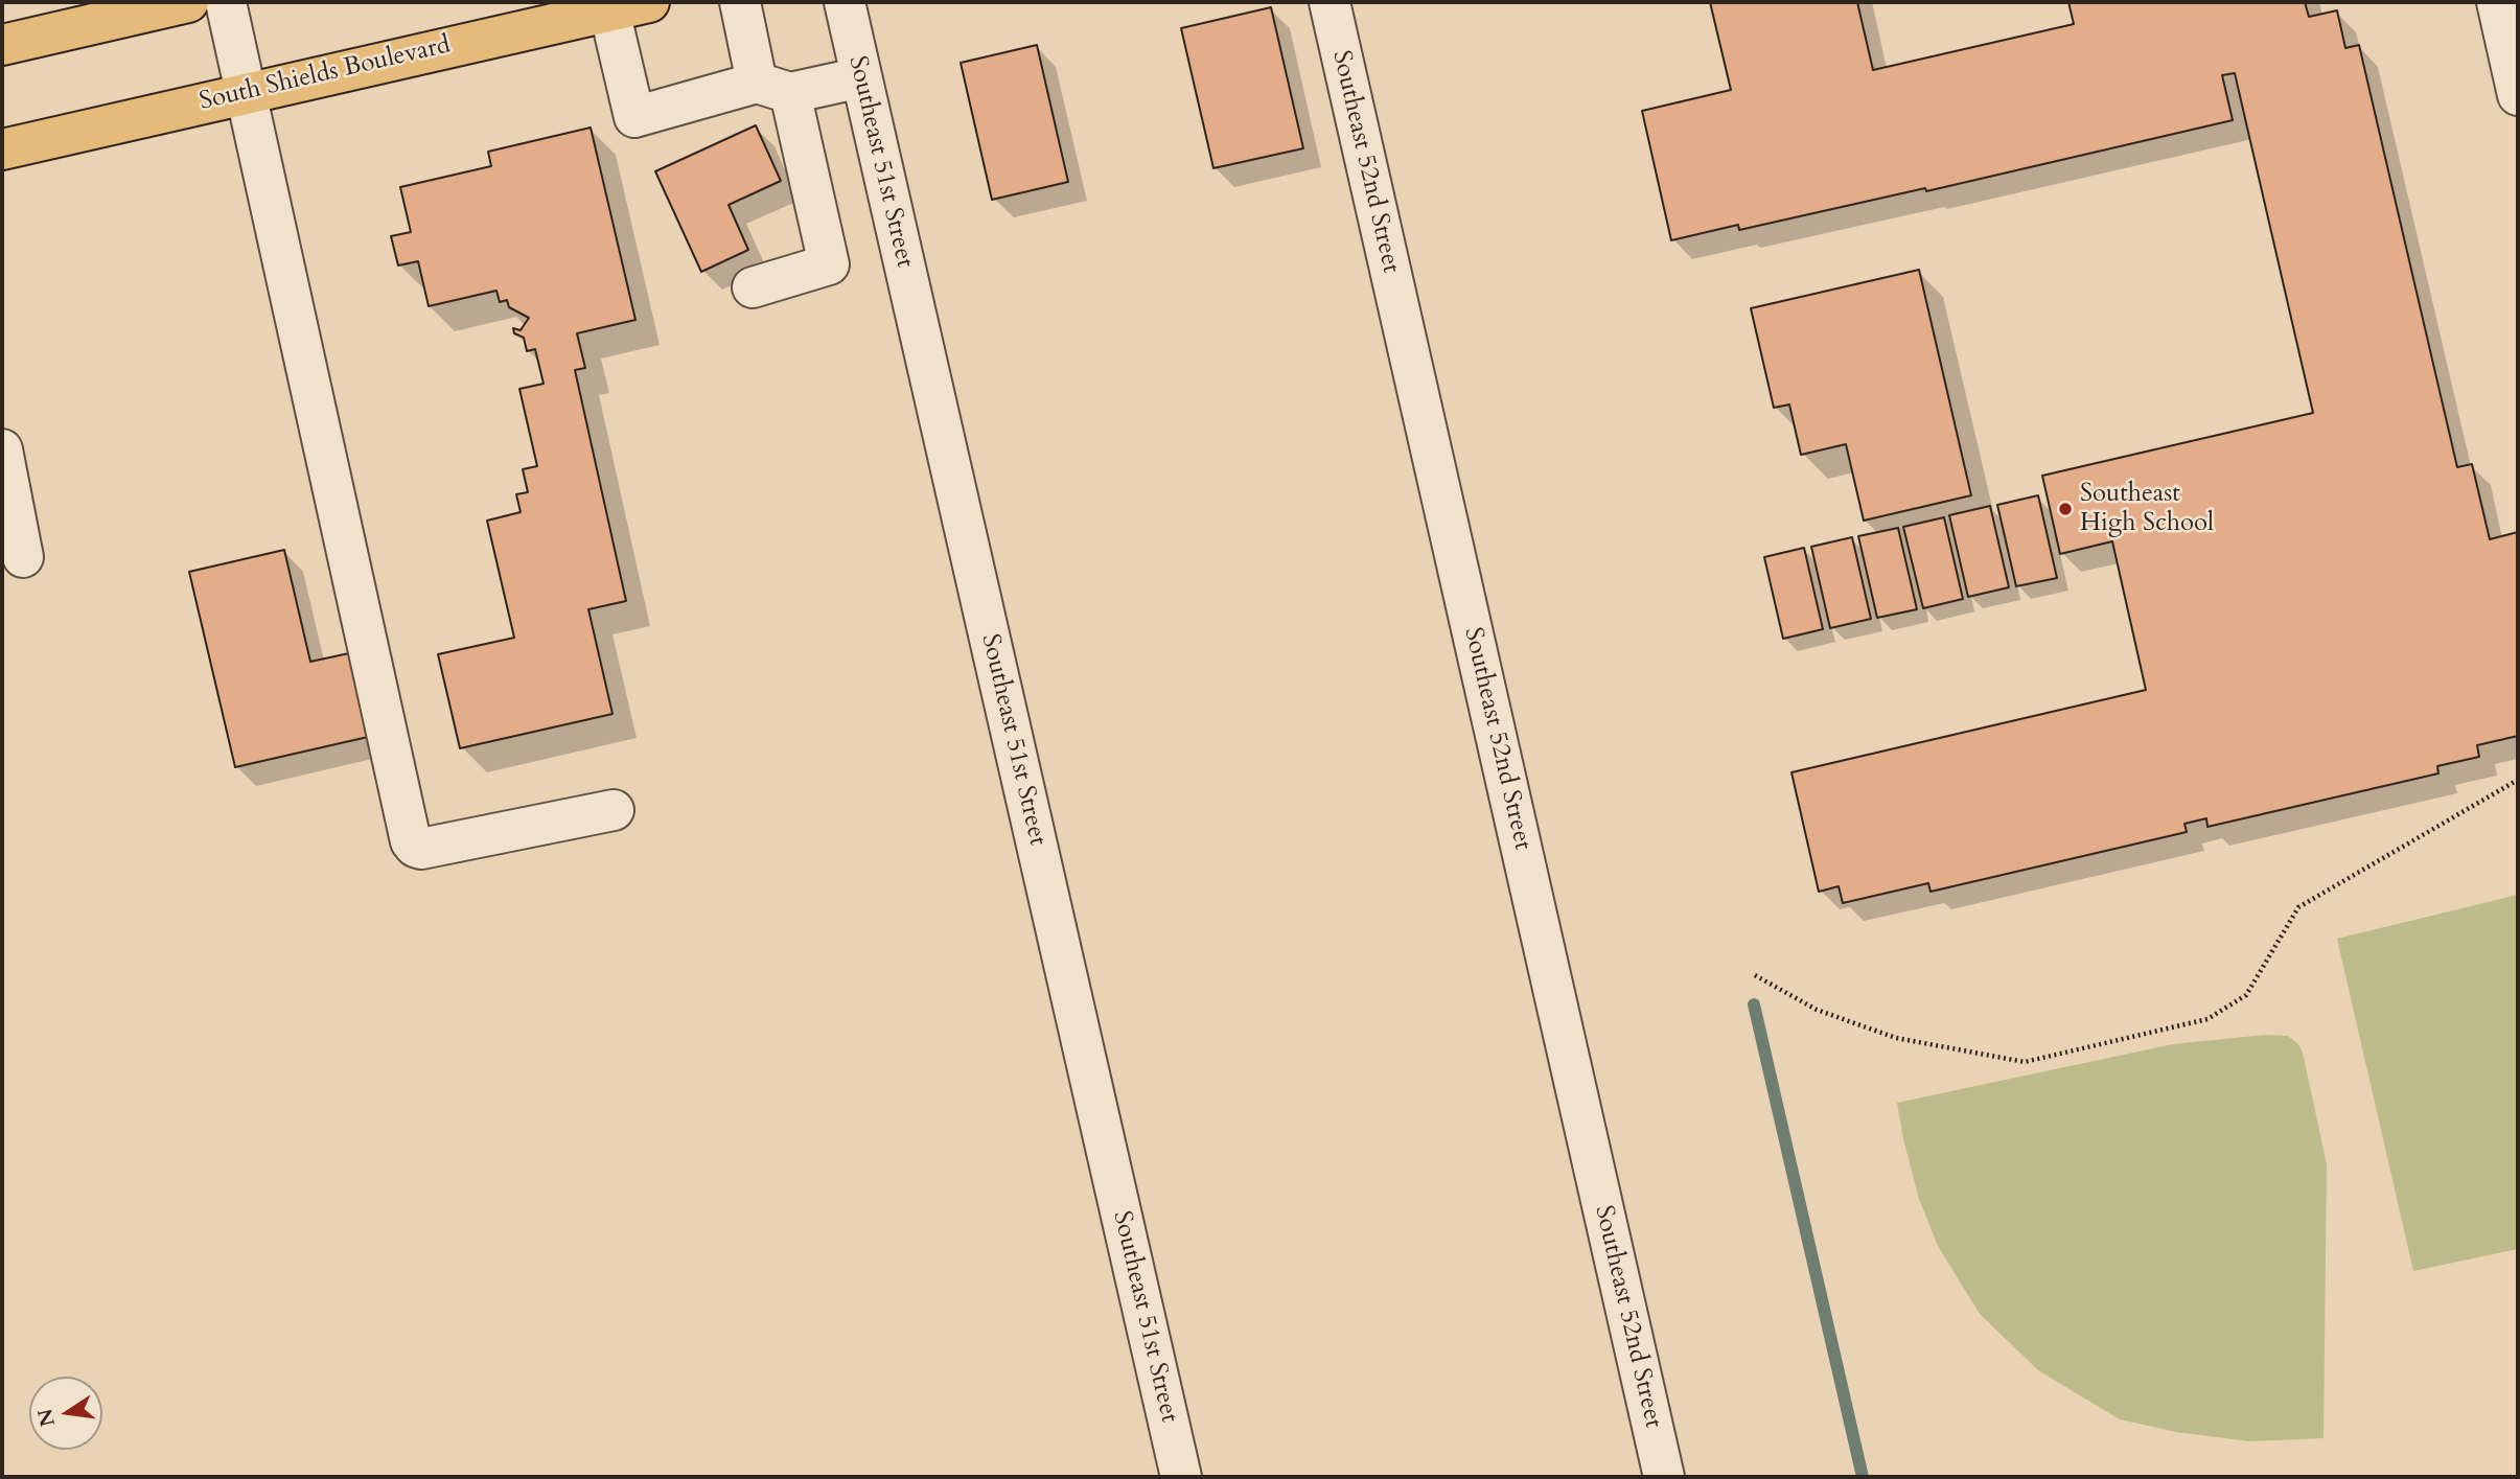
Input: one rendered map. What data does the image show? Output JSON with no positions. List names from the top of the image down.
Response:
{
  "streets": {
    "main road": ["South Shields Boulevard"],
    "street": ["Southeast 51st Street", "Southeast 52nd Street"]
  },
  "places": ["Southeast High School"],
  "north": "left"
}
